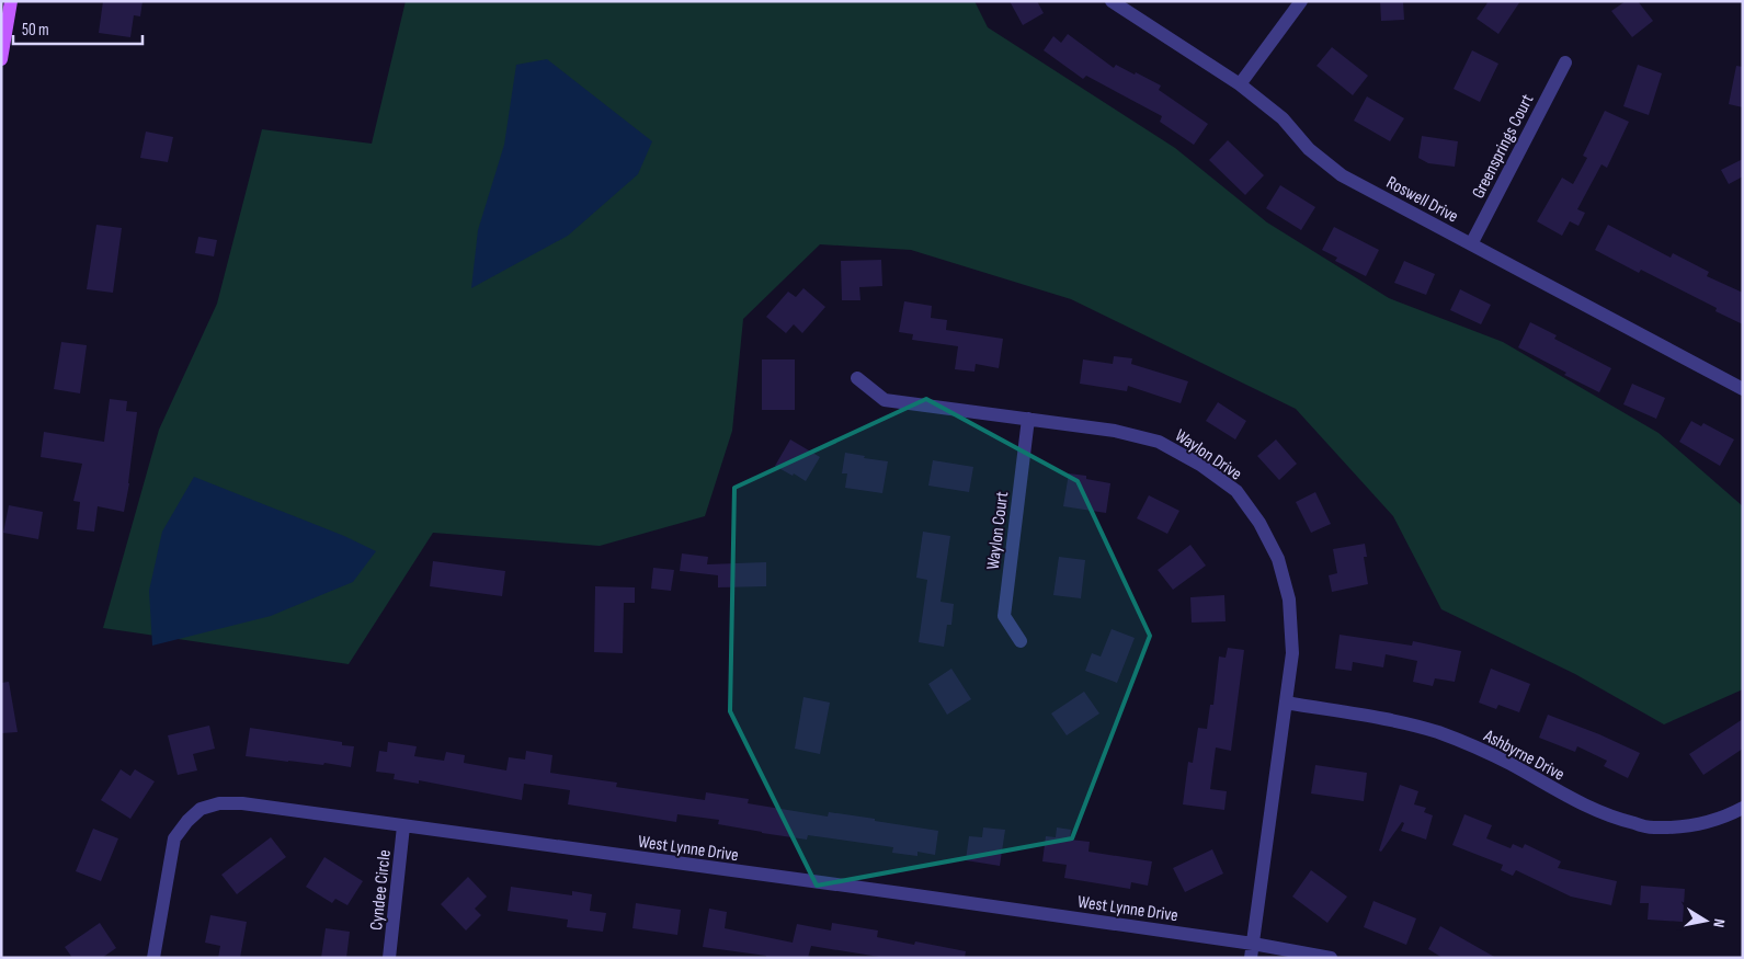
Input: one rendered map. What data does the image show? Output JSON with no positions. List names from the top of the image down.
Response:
{
  "streets": {
    "street": [
      "Greensprings Court",
      "Roswell Drive",
      "Waylon Drive",
      "Waylon Court",
      "Ashbyrne Drive",
      "West Lynne Drive",
      "Cyndee Circle"
    ]
  },
  "crossings": [
    ["Greensprings Court", "Roswell Drive"],
    ["Waylon Drive", "Waylon Court"],
    ["Waylon Drive", "Ashbyrne Drive"],
    ["Waylon Drive", "West Lynne Drive"],
    ["West Lynne Drive", "Cyndee Circle"]
  ],
  "scale_bar": "50 m",
  "north": "right"
}
